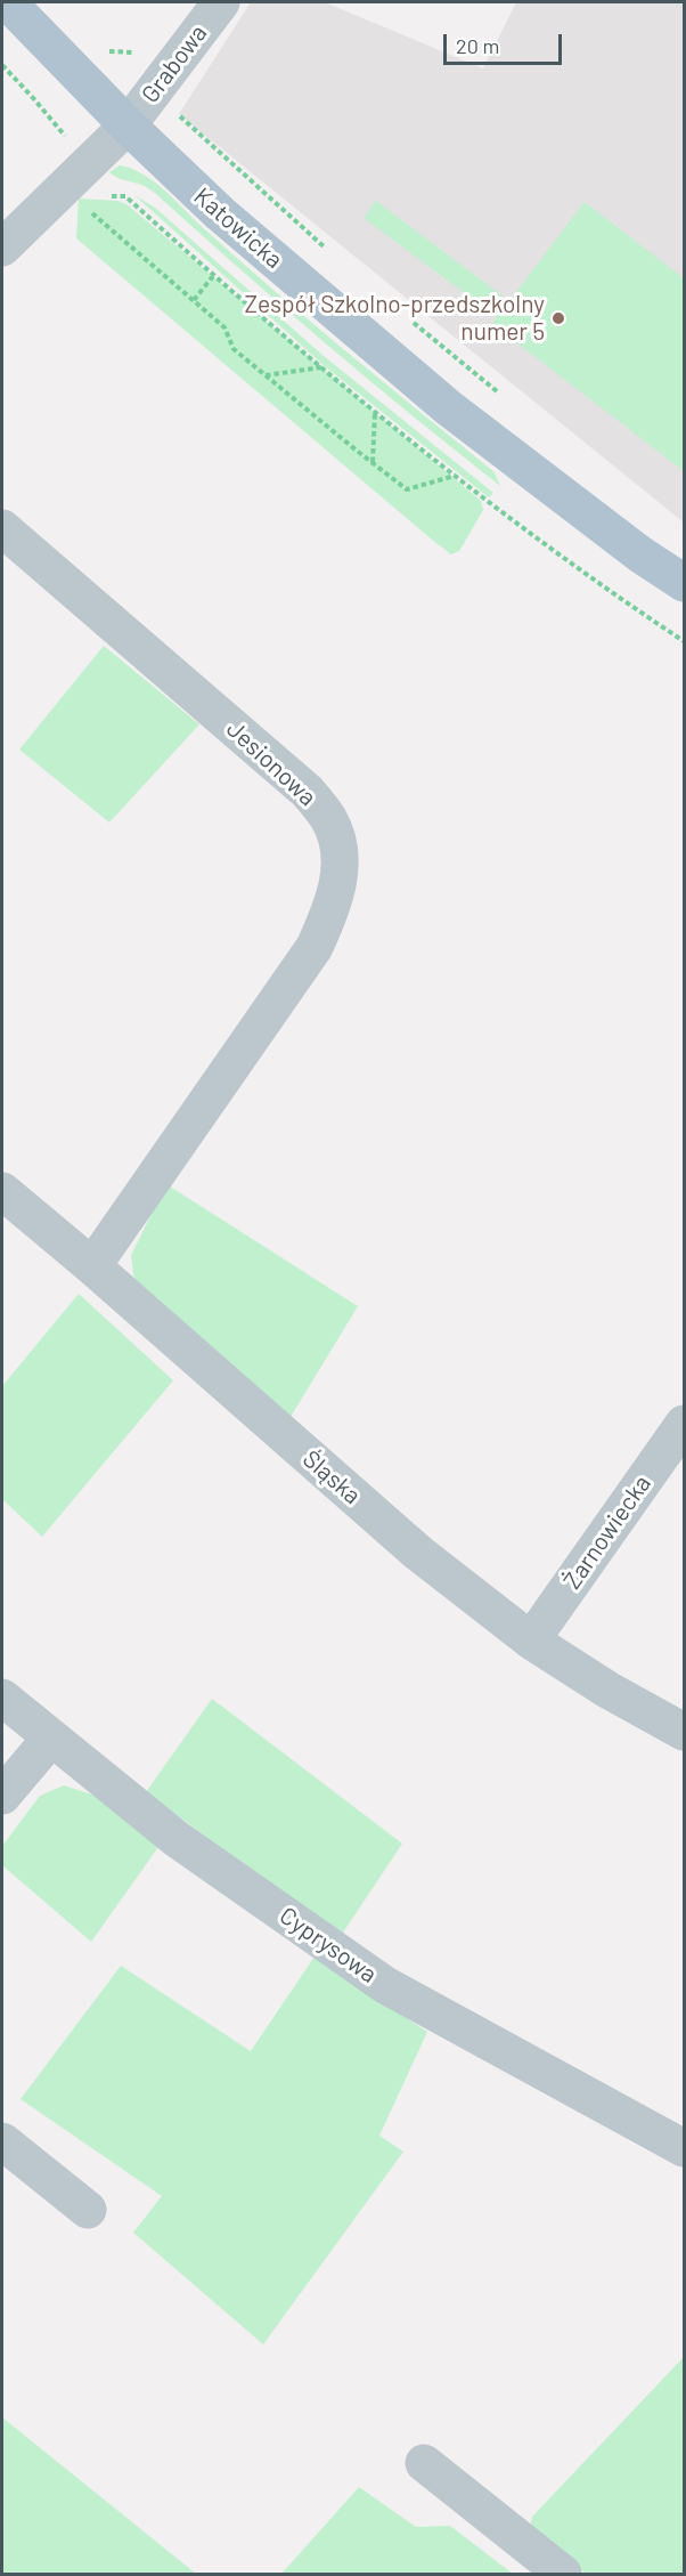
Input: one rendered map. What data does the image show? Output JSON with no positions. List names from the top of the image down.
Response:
{
  "streets": {
    "main road": ["Katowicka"],
    "street": [
      "Grabowa",
      "Jesionowa",
      "Śląska",
      "Żarnowiecka",
      "Cyprysowa"
    ]
  },
  "crossings": [
    ["Grabowa", "Katowicka"],
    ["Jesionowa", "Śląska"],
    ["Śląska", "Żarnowiecka"]
  ],
  "places": ["Zespół Szkolno-przedszkolny numer 5"],
  "scale_bar": "20 m"
}
